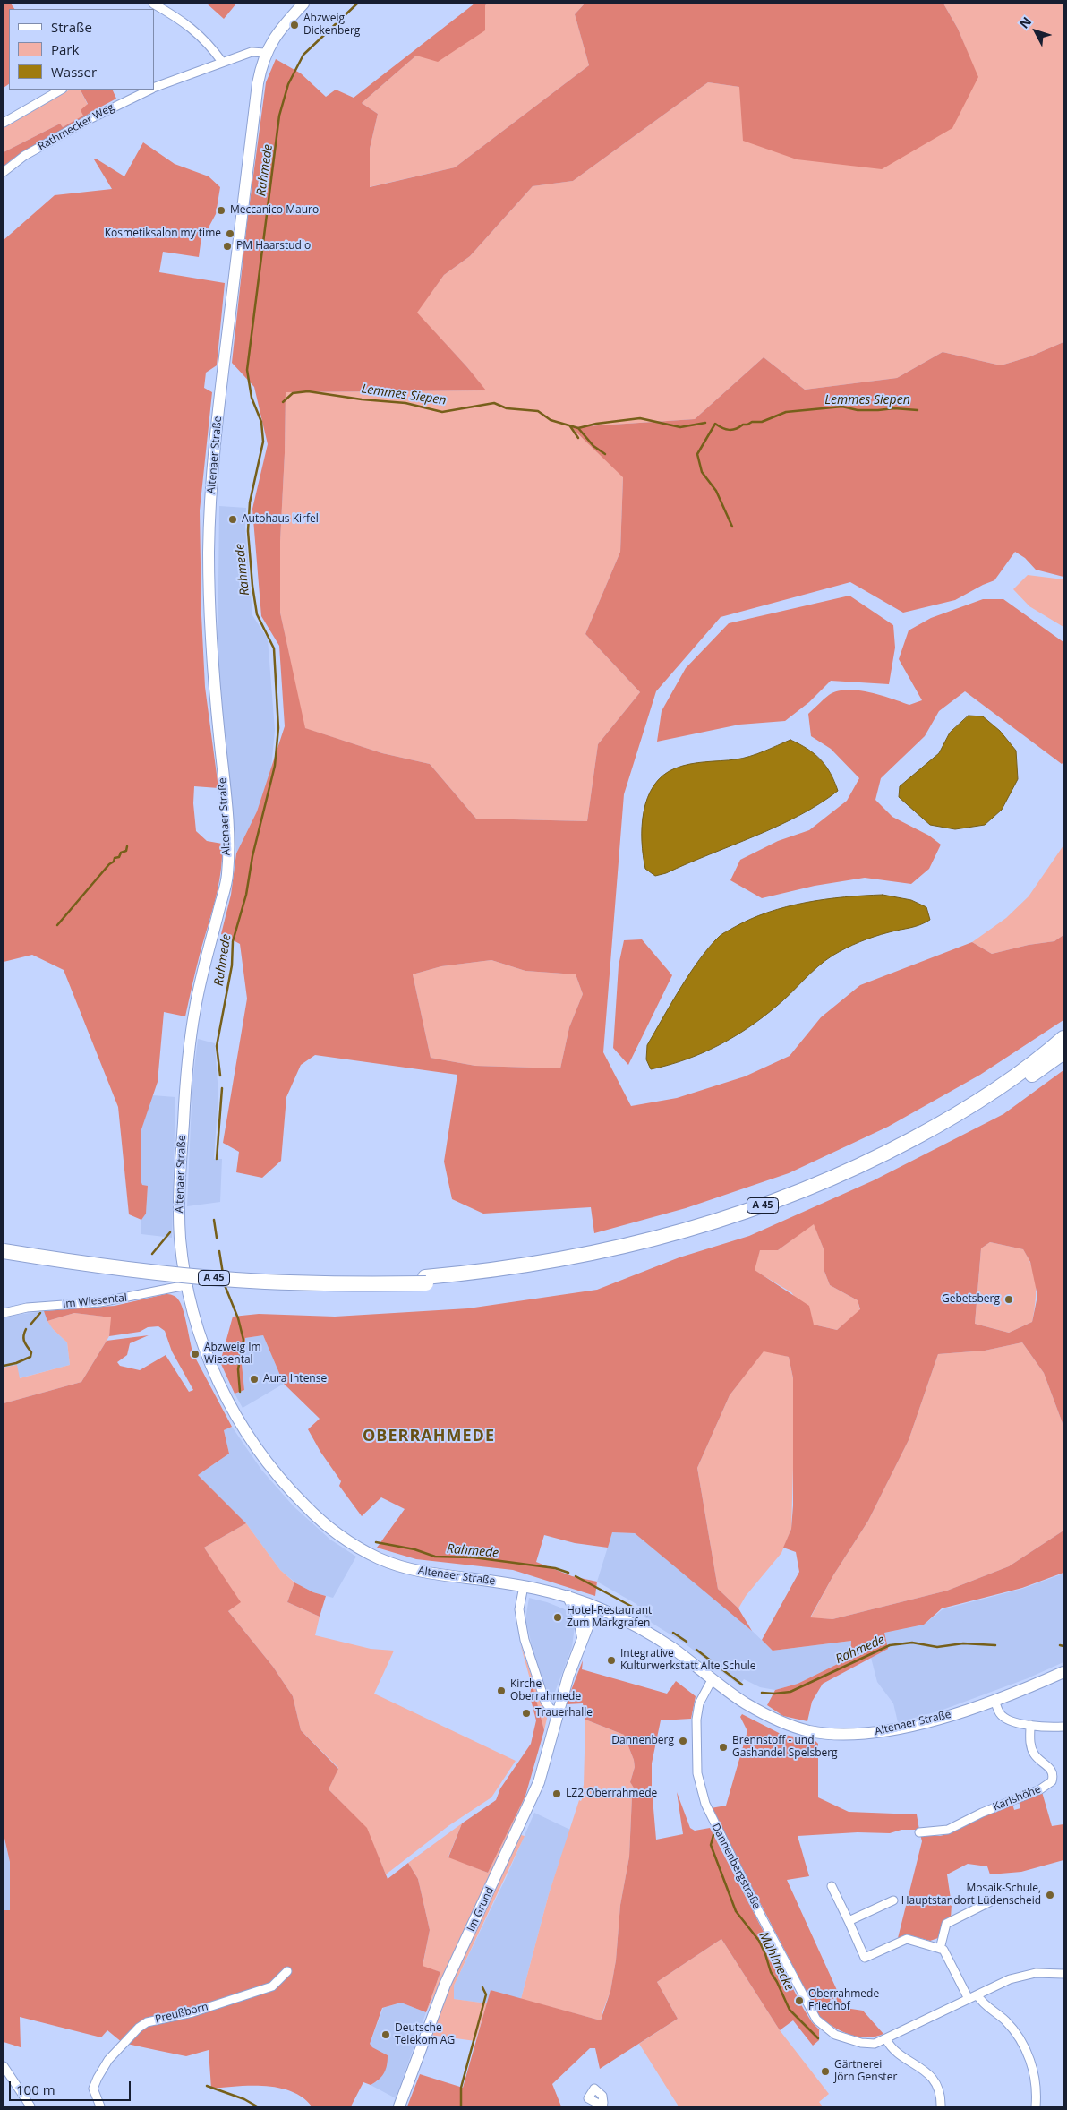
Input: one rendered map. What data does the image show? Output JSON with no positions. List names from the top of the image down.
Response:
{
  "streets": {
    "highway": ["A 45"],
    "main road": ["Altenaer Straße", "Im Grund"],
    "street": [
      "Rathmecker Weg",
      "Im Wiesental",
      "Karlshöhe",
      "Dannenbergstraße",
      "Preußborn"
    ]
  },
  "crossings": [
    ["Rathmecker Weg", "Altenaer Straße"],
    ["Altenaer Straße", "Im Wiesental"],
    ["Altenaer Straße", "Dannenbergstraße"],
    ["Altenaer Straße", "Im Grund"]
  ],
  "districts": ["OBERRAHMEDE"],
  "water": ["Rahmede", "Lemmes Siepen", "Mühlmecke"],
  "places": [
    "Abzweig Dickenberg",
    "Meccanico Mauro",
    "Kosmetiksalon my time",
    "PM Haarstudio",
    "Autohaus Kirfel",
    "Gebetsberg",
    "Abzweig Im Wiesental",
    "Aura Intense",
    "Hotel-Restaurant Zum Markgrafen",
    "Integrative Kulturwerkstatt Alte Schule",
    "Kirche Oberrahmede",
    "Trauerhalle",
    "Dannenberg",
    "Brennstoff - und Gashandel Spelsberg",
    "LZ2 Oberrahmede",
    "Mosaik-Schule, Hauptstandort Lüdenscheid",
    "Oberrahmede Friedhof",
    "Deutsche Telekom AG",
    "Gärtnerei Jörn Genster"
  ],
  "legend": ["Straße", "Park", "Wasser"],
  "scale_bar": "100 m",
  "north": "top left"
}
